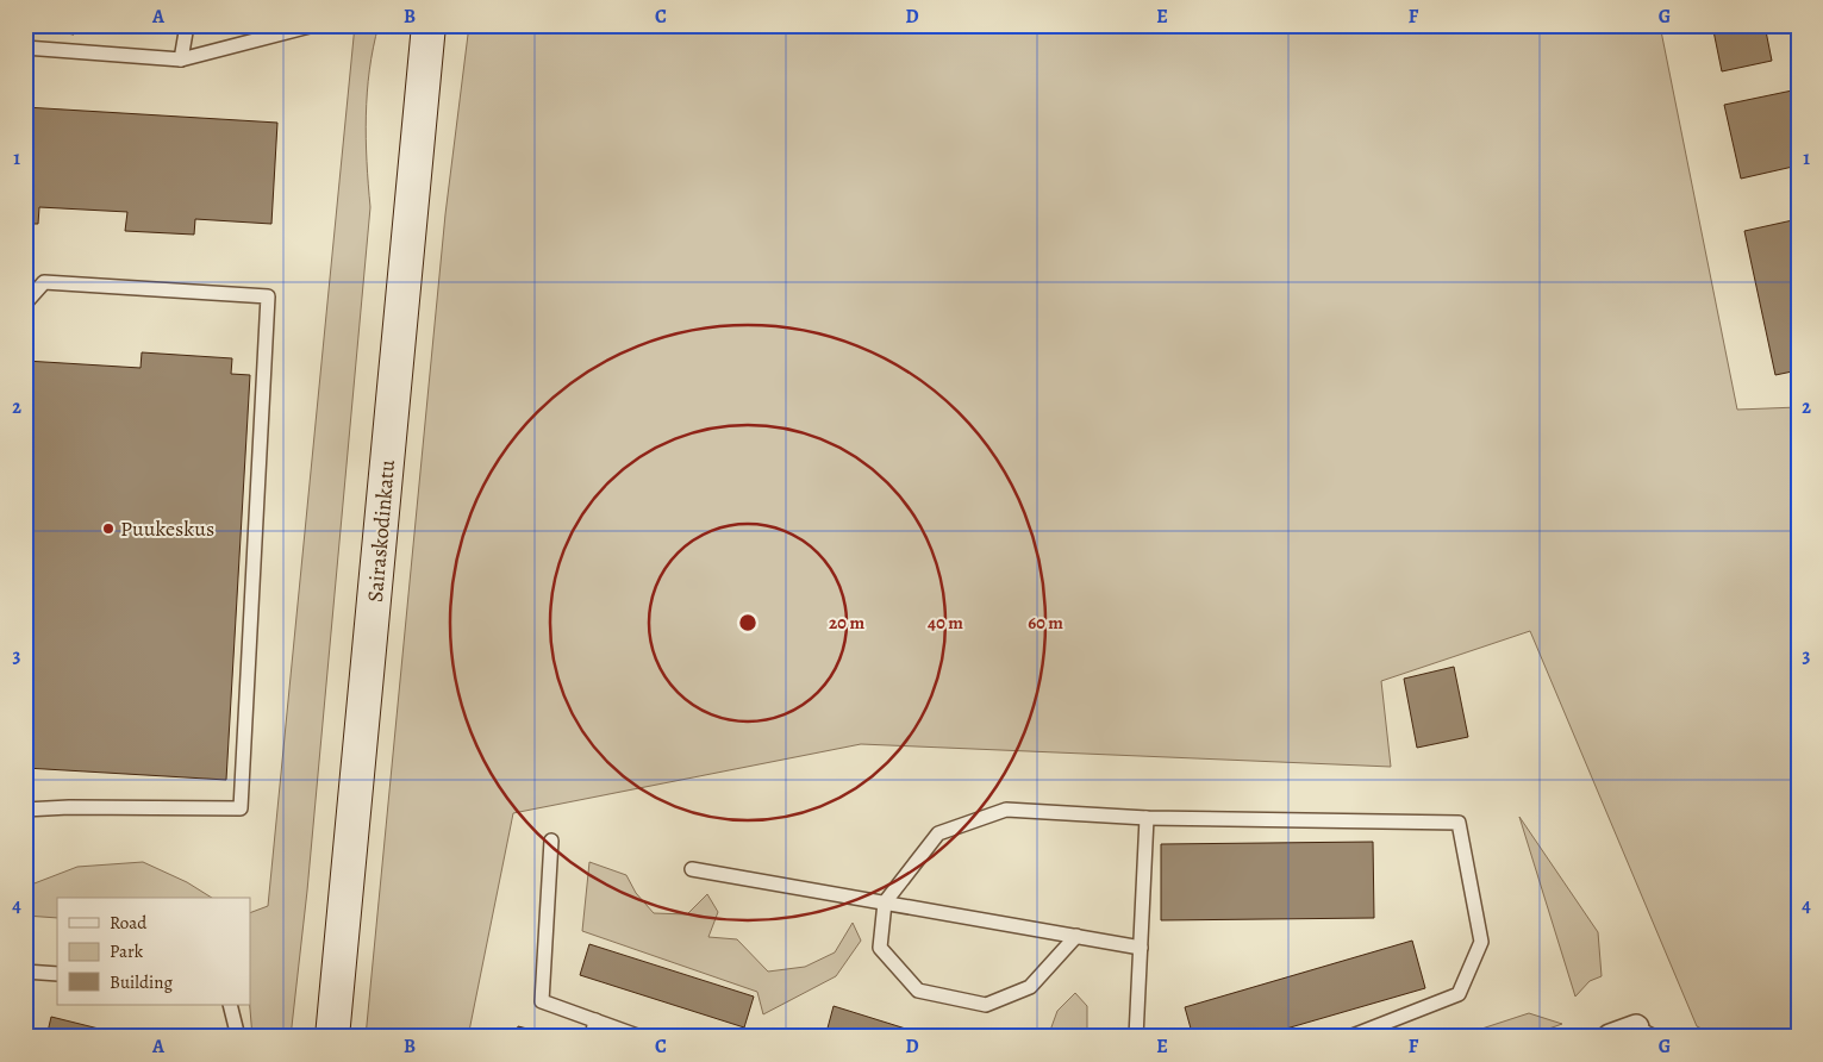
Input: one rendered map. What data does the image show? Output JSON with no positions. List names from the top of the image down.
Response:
{
  "streets": {
    "main road": ["Sairaskodinkatu"]
  },
  "places": ["Puukeskus"],
  "legend": ["Road", "Park", "Building"],
  "grid": {
    "columns": [
      "A",
      "B",
      "C",
      "D",
      "E",
      "F",
      "G"
    ],
    "rows": [
      "1",
      "2",
      "3",
      "4"
    ]
  },
  "rings": ["20 m", "40 m", "60 m"]
}
